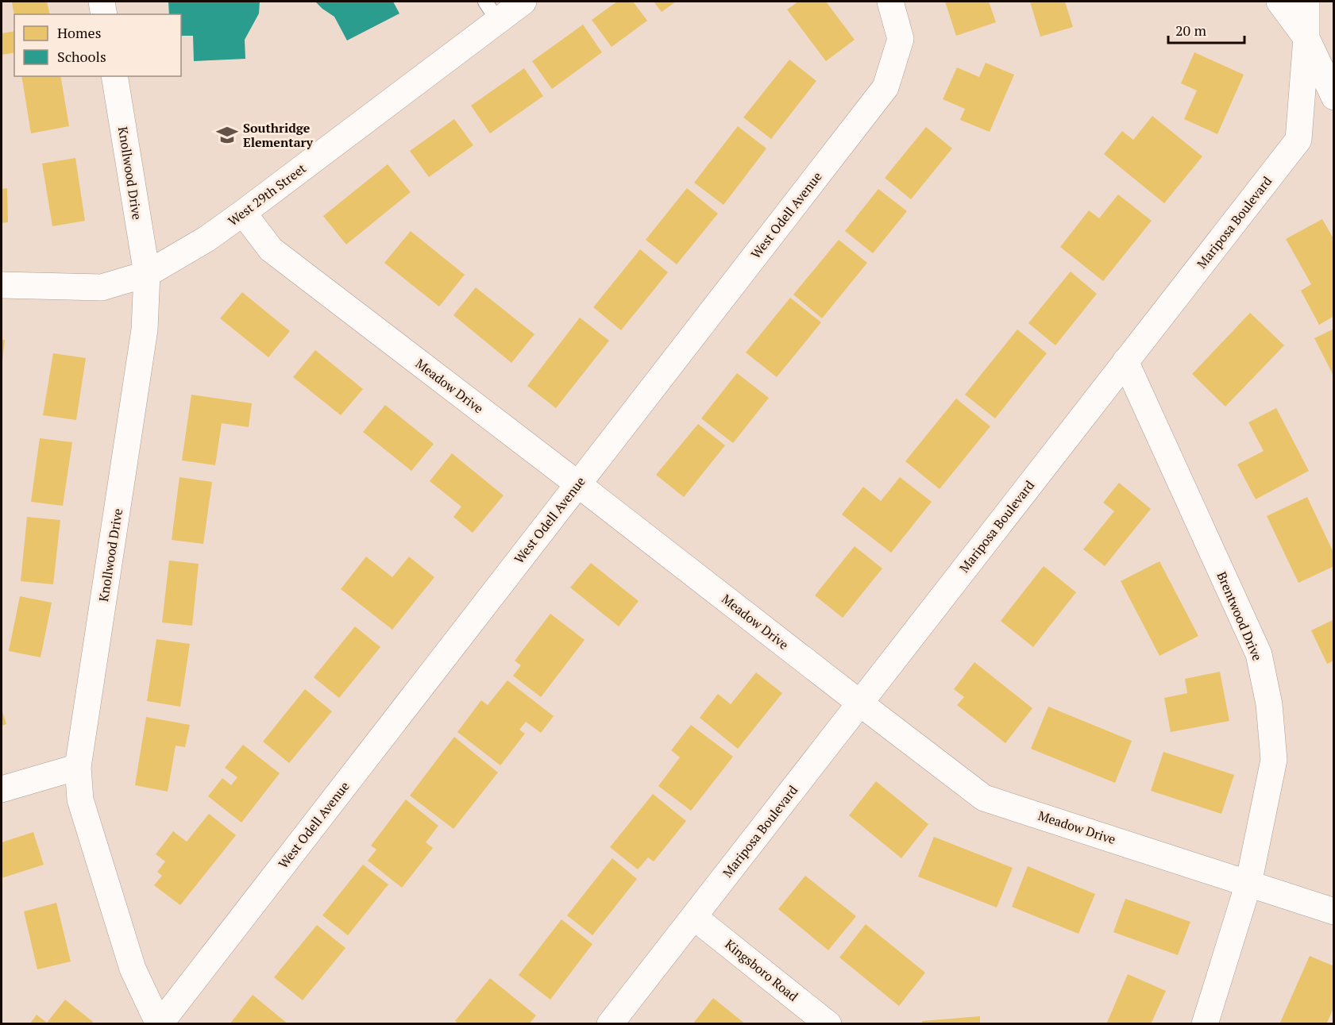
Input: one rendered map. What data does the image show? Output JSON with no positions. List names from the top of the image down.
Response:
{
  "streets": {
    "street": [
      "Knollwood Drive",
      "West 29th Street",
      "West Odell Avenue",
      "Mariposa Boulevard",
      "Meadow Drive",
      "Brentwood Drive",
      "Kingsboro Road"
    ]
  },
  "crossings": [
    ["Knollwood Drive", "West 29th Street"],
    ["Knollwood Drive", "West Odell Avenue"],
    ["West 29th Street", "Meadow Drive"],
    ["West Odell Avenue", "Meadow Drive"],
    ["Mariposa Boulevard", "Meadow Drive"],
    ["Mariposa Boulevard", "Brentwood Drive"],
    ["Mariposa Boulevard", "Kingsboro Road"],
    ["Meadow Drive", "Brentwood Drive"]
  ],
  "places": {
    "school or university": ["Southridge Elementary"]
  },
  "legend": ["Homes", "Schools"],
  "scale_bar": "20 m"
}
